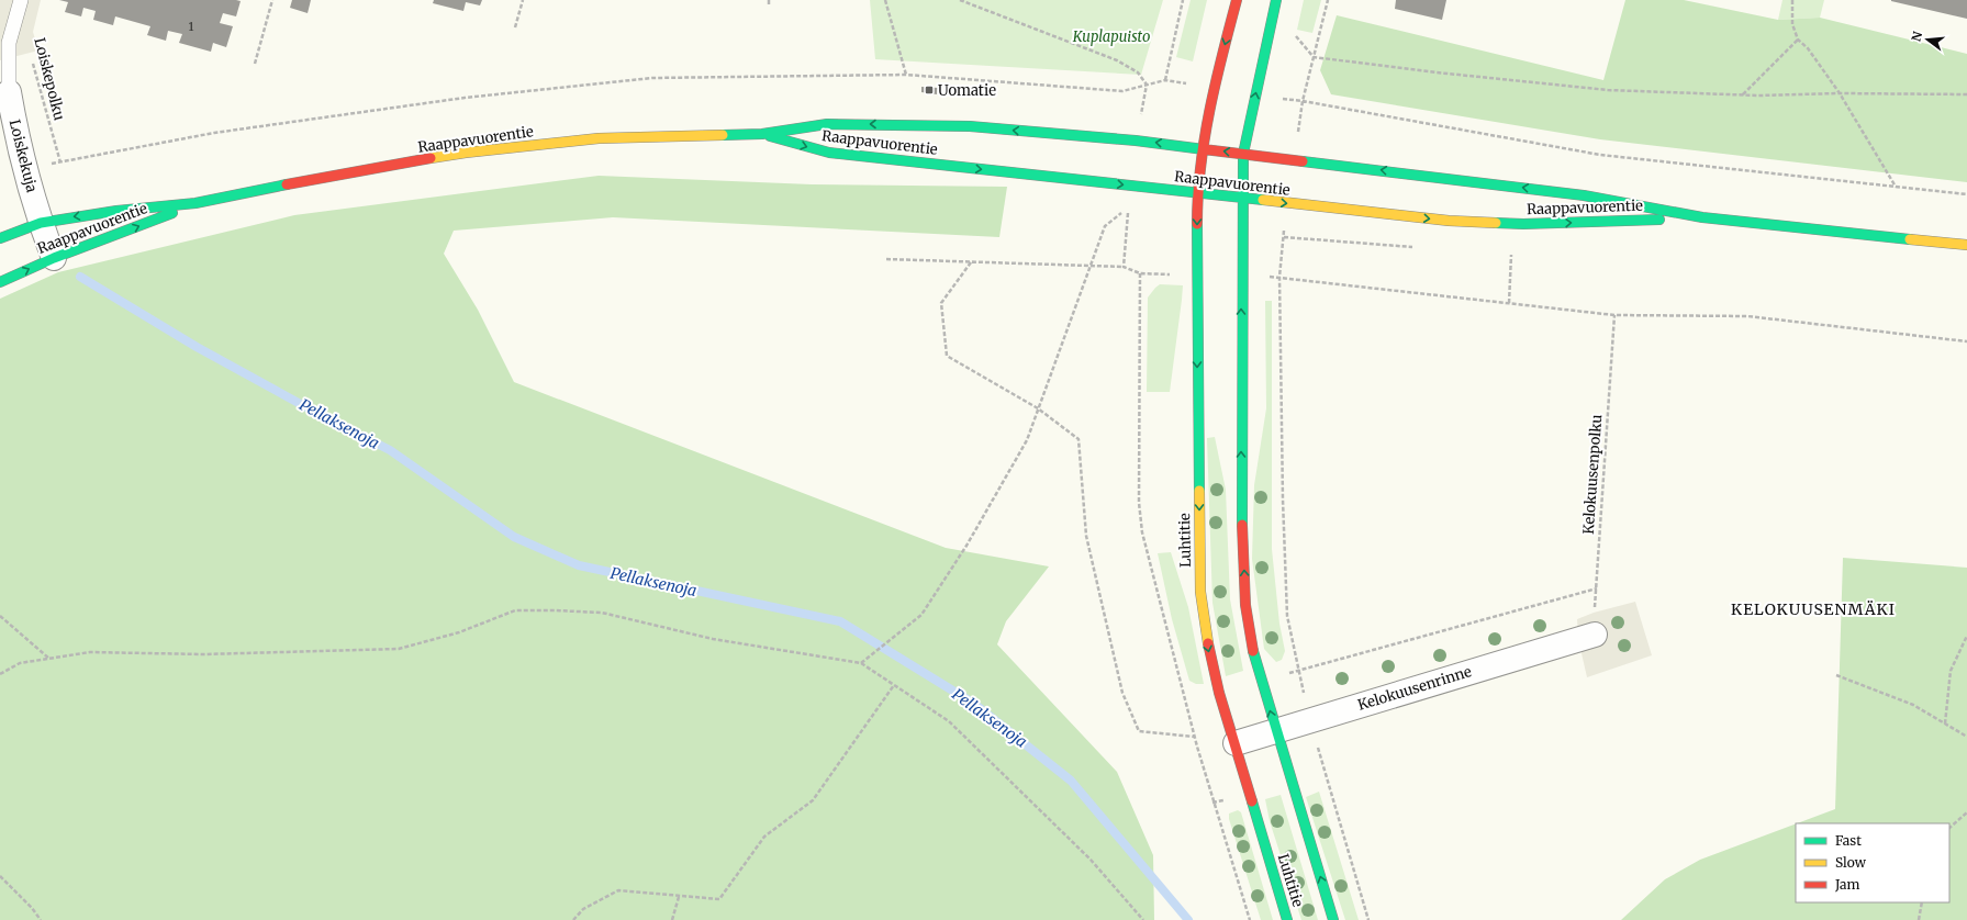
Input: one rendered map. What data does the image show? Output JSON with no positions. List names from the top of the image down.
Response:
{
  "streets": {
    "main road": ["Raappavuorentie", "Luhtitie"],
    "street": ["Loiskekuja", "Kelokuusenrinne"],
    "path": ["Loiskepolku", "Kelokuusenpolku"]
  },
  "crossings": [
    ["Raappavuorentie", "Loiskekuja"],
    ["Raappavuorentie", "Luhtitie"],
    ["Kelokuusenpolku", "Kelokuusenrinne"],
    ["Luhtitie", "Kelokuusenrinne"]
  ],
  "districts": ["KELOKUUSENMÄKI"],
  "water": ["Pellaksenoja"],
  "parks": ["Kuplapuisto"],
  "places": {
    "transit": ["Uomatie"]
  },
  "house_numbers": ["1"],
  "legend": ["Fast", "Slow", "Jam"],
  "north": "left"
}
